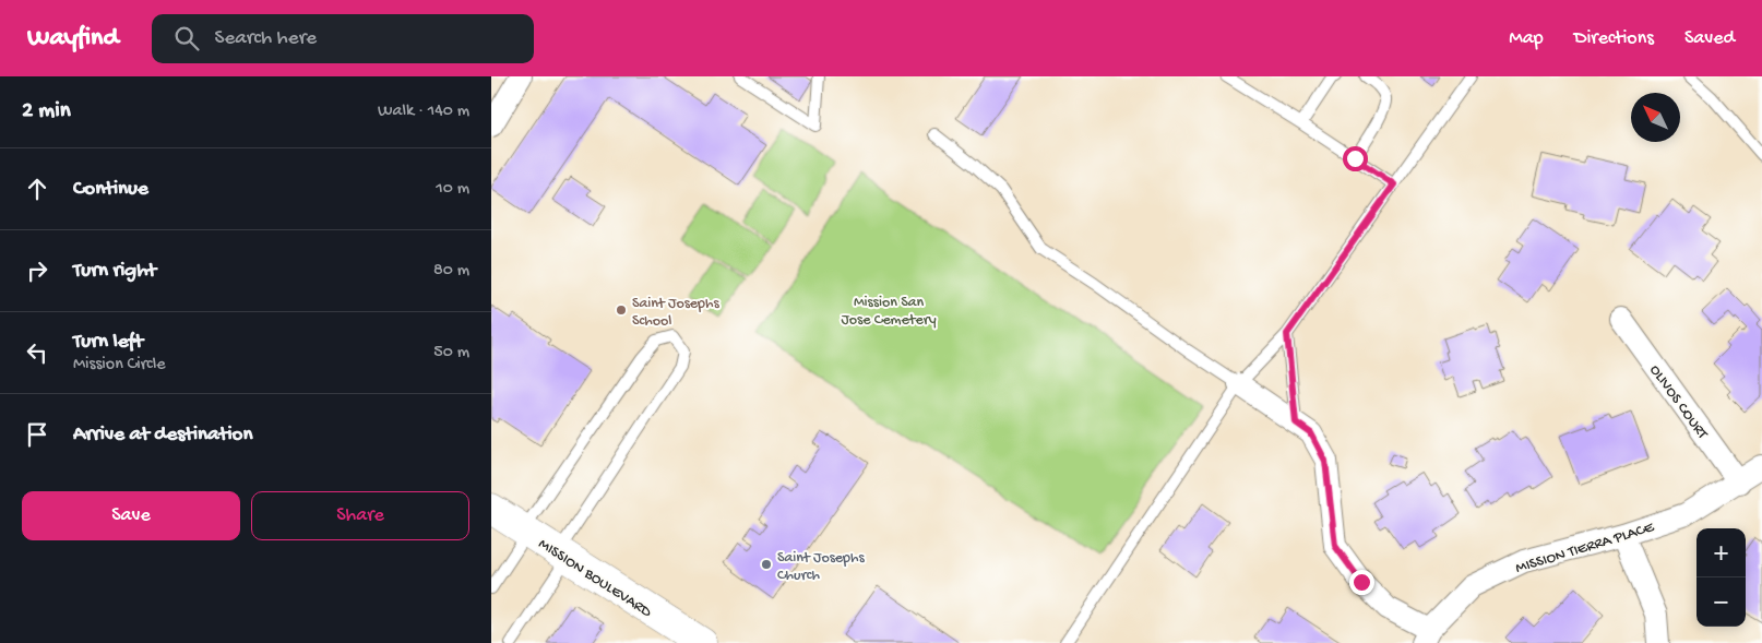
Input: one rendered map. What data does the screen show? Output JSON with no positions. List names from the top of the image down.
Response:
{
  "streets": {
    "main road": ["MISSION BOULEVARD"],
    "street": ["OLIVOS COURT", "MISSION TIERRA PLACE"]
  },
  "crossings": [
    ["OLIVOS COURT", "MISSION TIERRA PLACE"]
  ],
  "parks": ["Mission San Jose Cemetery"],
  "places": ["Saint Josephs School", "Saint Josephs Church"],
  "north": "top left",
  "page": {
    "header": "Wayfind",
    "search": "Search here",
    "nav": ["Map", "Directions", "Saved"],
    "heading": ["2 min", "Walk · 140 m"],
    "list": [
      ["Continue", "10 m"],
      ["Turn right", "80 m"],
      ["Turn left", "Mission Circle", "50 m"],
      "Arrive at destination"
    ],
    "buttons": ["Save", "Share"],
    "map_buttons": ["+", "−"]
  }
}
